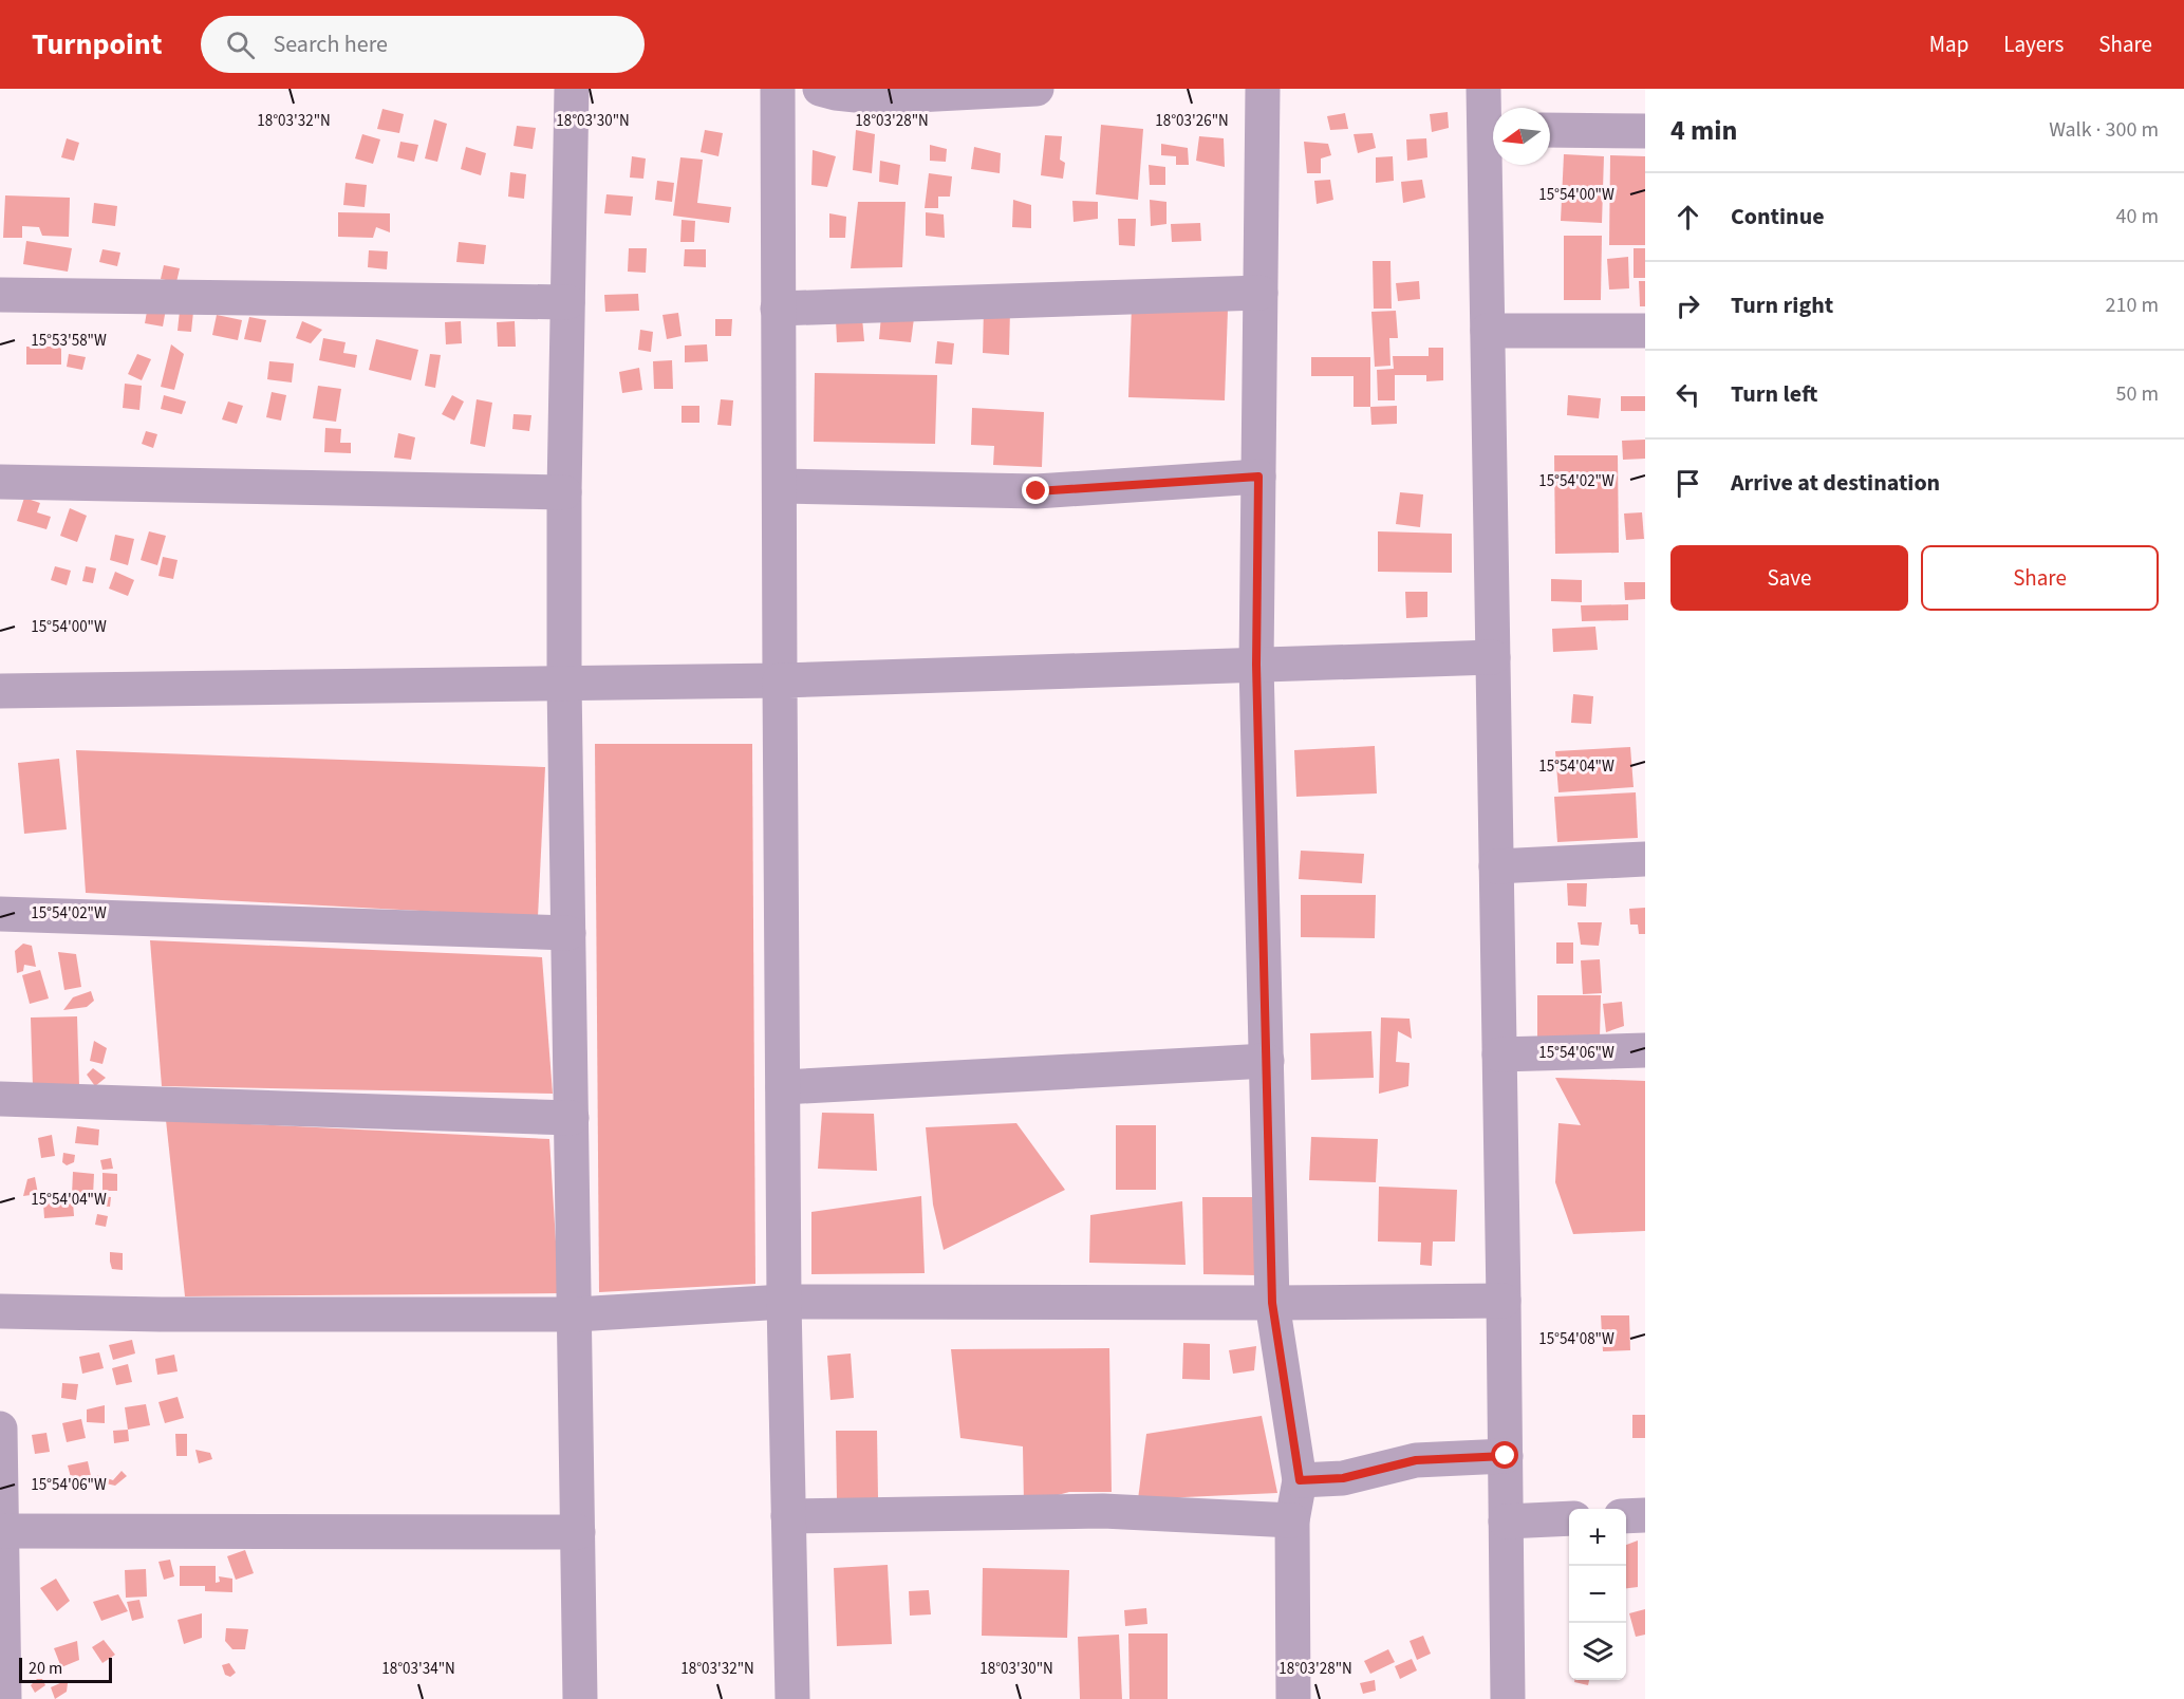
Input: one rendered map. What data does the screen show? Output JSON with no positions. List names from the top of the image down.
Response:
{
  "scale_bar": "20 m",
  "north": "left",
  "page": {
    "header": "Turnpoint",
    "search": "Search here",
    "nav": ["Map", "Layers", "Share"],
    "heading": ["4 min", "Walk · 300 m"],
    "list": [
      ["Continue", "40 m"],
      ["Turn right", "210 m"],
      ["Turn left", "50 m"],
      "Arrive at destination"
    ],
    "buttons": ["Save", "Share"],
    "map_buttons": ["+", "−"],
    "scale": "20 m"
  },
  "coordinates": [
    "18°03'32\"N",
    "18°03'30\"N",
    "18°03'28\"N",
    "18°03'26\"N",
    "15°54'00\"W",
    "15°53'58\"W",
    "15°54'02\"W",
    "15°54'04\"W",
    "15°54'06\"W",
    "15°54'08\"W",
    "18°03'34\"N"
  ]
}
